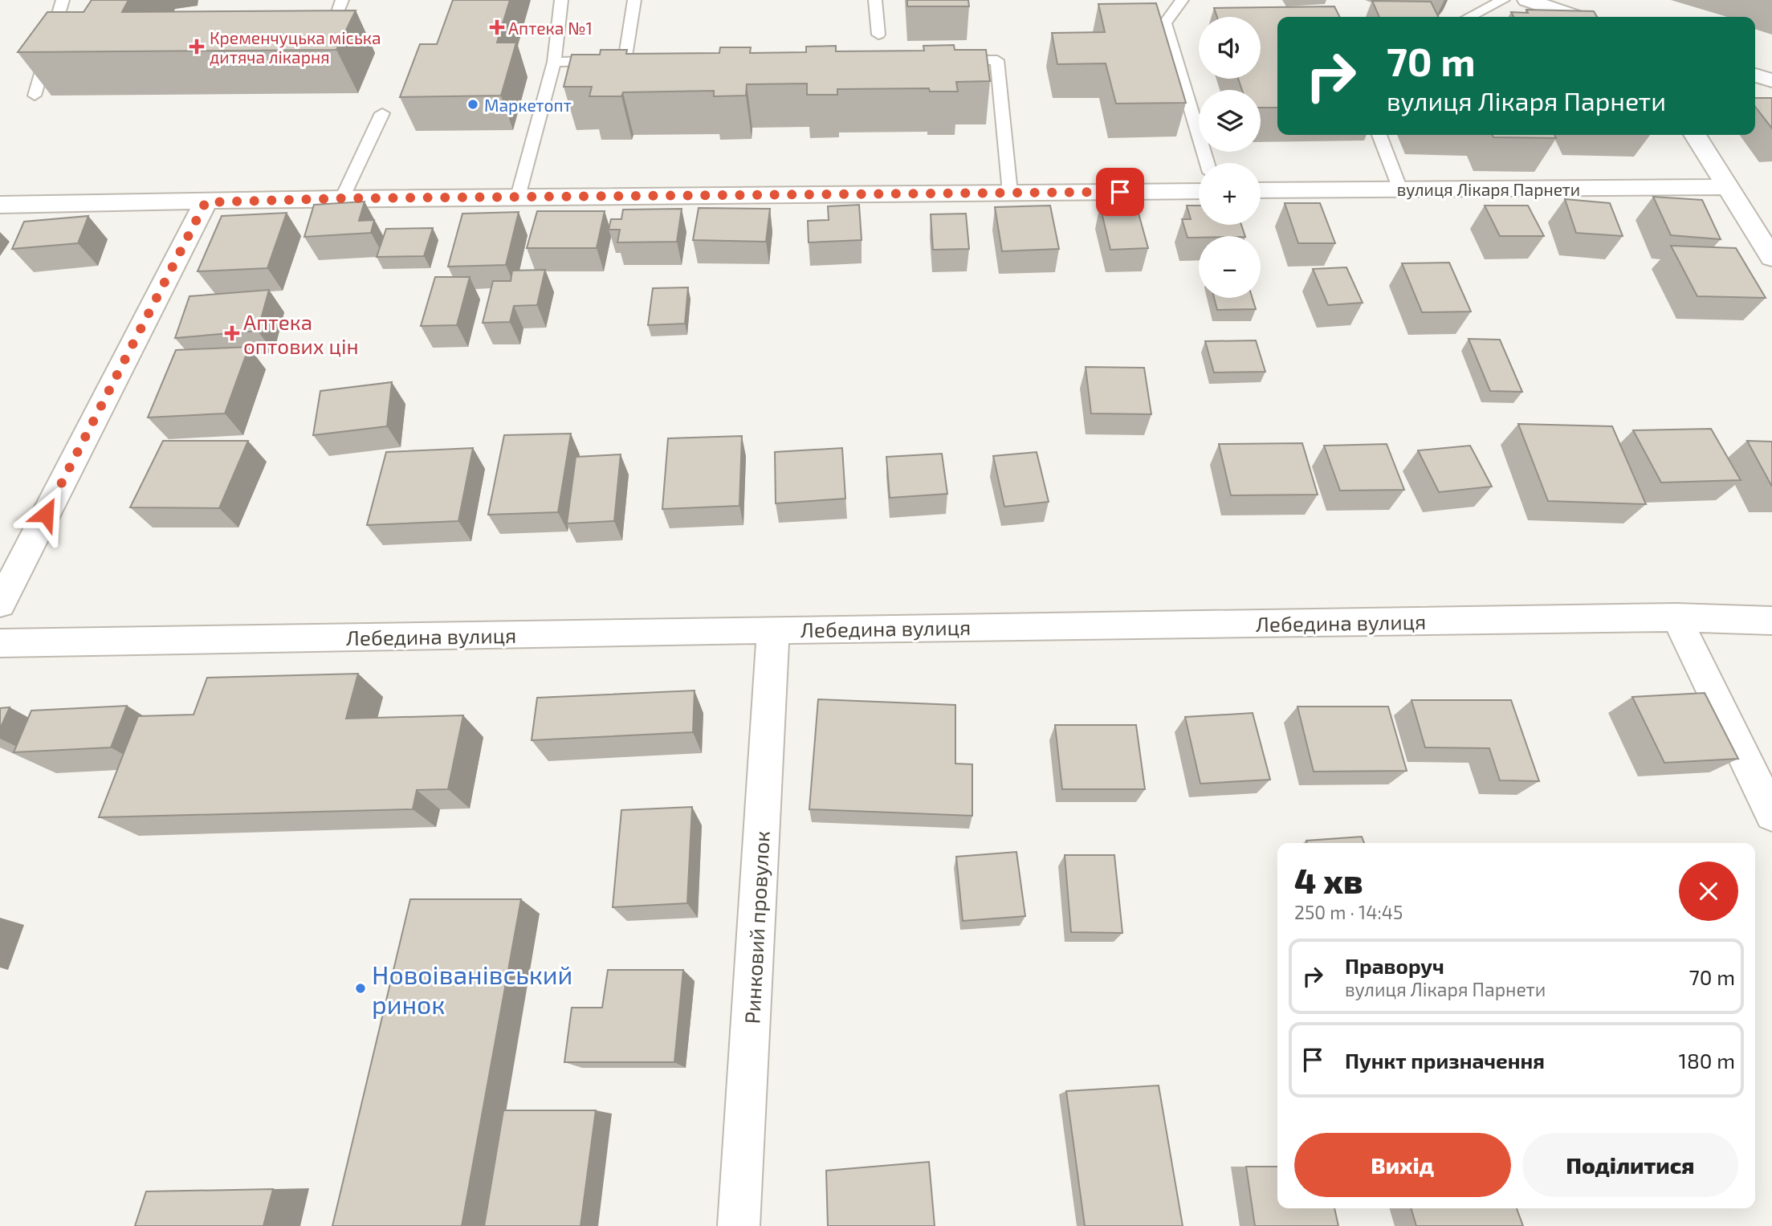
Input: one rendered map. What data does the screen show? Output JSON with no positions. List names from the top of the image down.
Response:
{
  "streets": {
    "street": ["вулиця Лікаря Парнети", "Лебедина вулиця", "Ринковий провулок"]
  },
  "crossings": [
    ["Лебедина вулиця", "Ринковий провулок"]
  ],
  "places": {
    "health": ["Аптека №1", "Кременчуцька міська дитяча лікарня", "Аптека оптових цін"],
    "other": ["Маркетопт", "Новоіванівський ринок"]
  },
  "page": {
    "map_buttons": ["+", "−"],
    "turn": ["70 m", "вулиця Лікаря Парнети"],
    "heading": ["4 хв", "250 m · 14:45"],
    "list": [
      {
        "name": "Праворуч",
        "note": "вулиця Лікаря Парнети",
        "value": "70 m"
      },
      {
        "name": "Пункт призначення",
        "value": "180 m"
      }
    ],
    "buttons": ["Вихід", "Поділитися"]
  }
}
